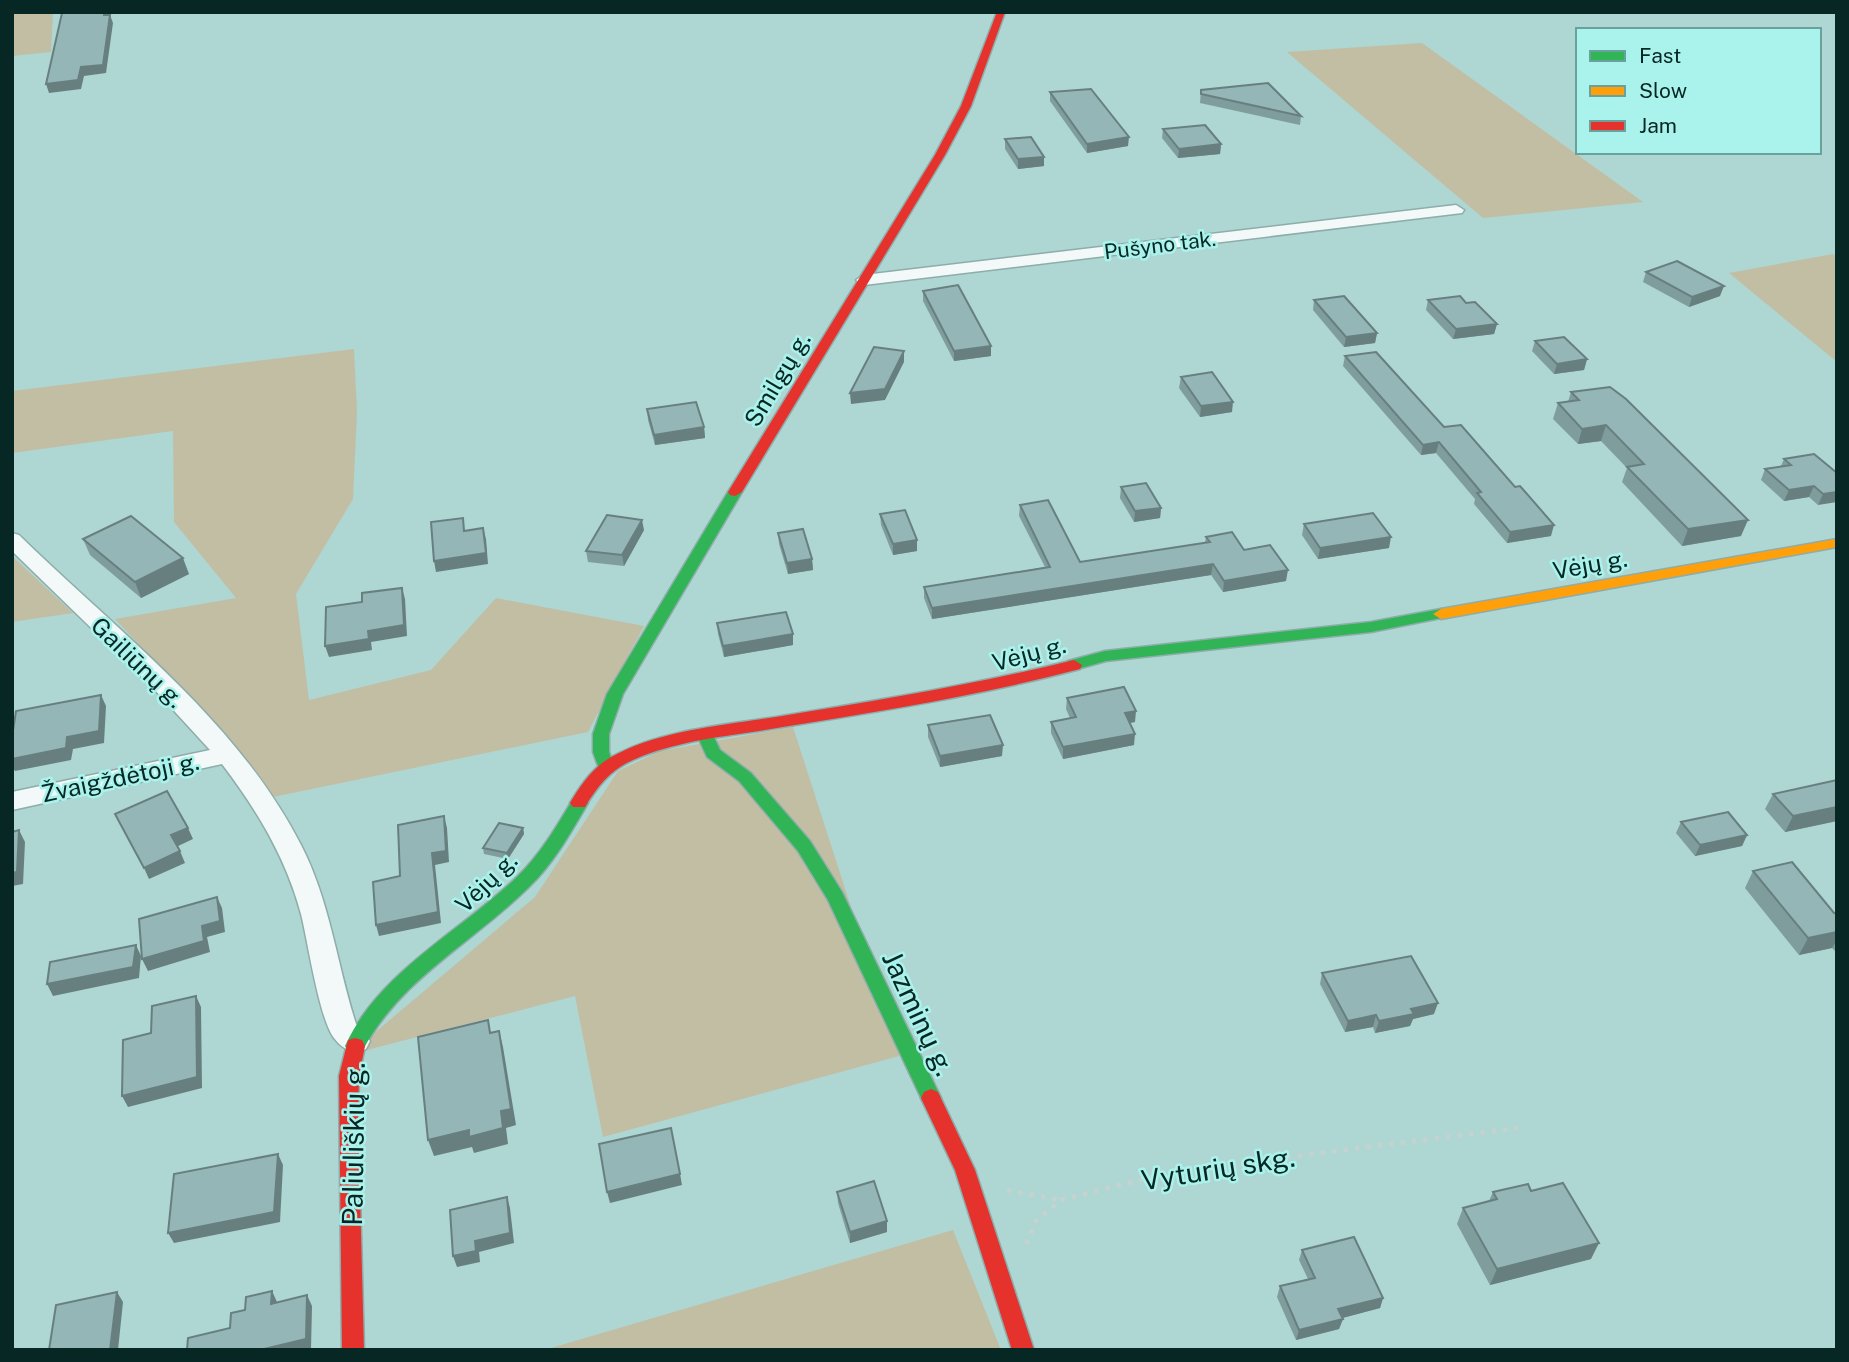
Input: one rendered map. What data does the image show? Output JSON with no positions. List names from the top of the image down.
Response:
{
  "streets": {
    "street": [
      "Pušyno tak.",
      "Smilgų g.",
      "Vėjų g.",
      "Gailiūnų g.",
      "Žvaigždėtoji g.",
      "Jazminų g.",
      "Paliuliškių g."
    ],
    "path": ["Vyturių skg."]
  },
  "crossings": [
    ["Pušyno tak.", "Smilgų g."],
    ["Smilgų g.", "Vėjų g."],
    ["Vėjų g.", "Jazminų g."],
    ["Vėjų g.", "Paliuliškių g."],
    ["Gailiūnų g.", "Žvaigždėtoji g."],
    ["Gailiūnų g.", "Paliuliškių g."]
  ],
  "legend": ["Fast", "Slow", "Jam"]
}
